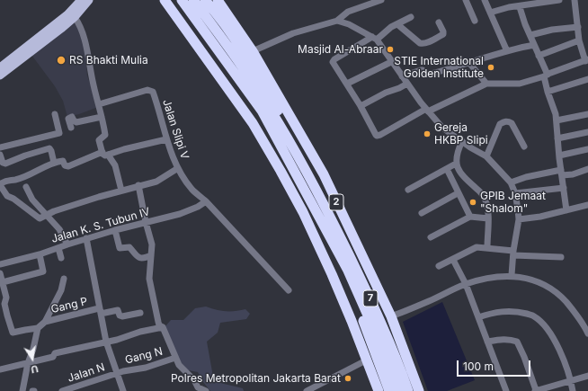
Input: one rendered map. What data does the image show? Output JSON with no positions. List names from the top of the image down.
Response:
{
  "streets": {
    "highway": ["2", "7"],
    "street": [
      "Jalan Slipi V",
      "Jalan K. S. Tubun IV",
      "Gang P",
      "Gang N",
      "Jalan N"
    ]
  },
  "crossings": [
    ["Jalan Slipi V", "Jalan K. S. Tubun IV"],
    ["Gang N", "Jalan N"]
  ],
  "places": [
    "Masjid Al-Abraar",
    "RS Bhakti Mulia",
    "STIE International Golden Institute",
    "Gereja HKBP Slipi",
    "GPIB Jemaat \"Shalom\"",
    "Polres Metropolitan Jakarta Barat"
  ],
  "scale_bar": "100 m",
  "north": "bottom"
}
